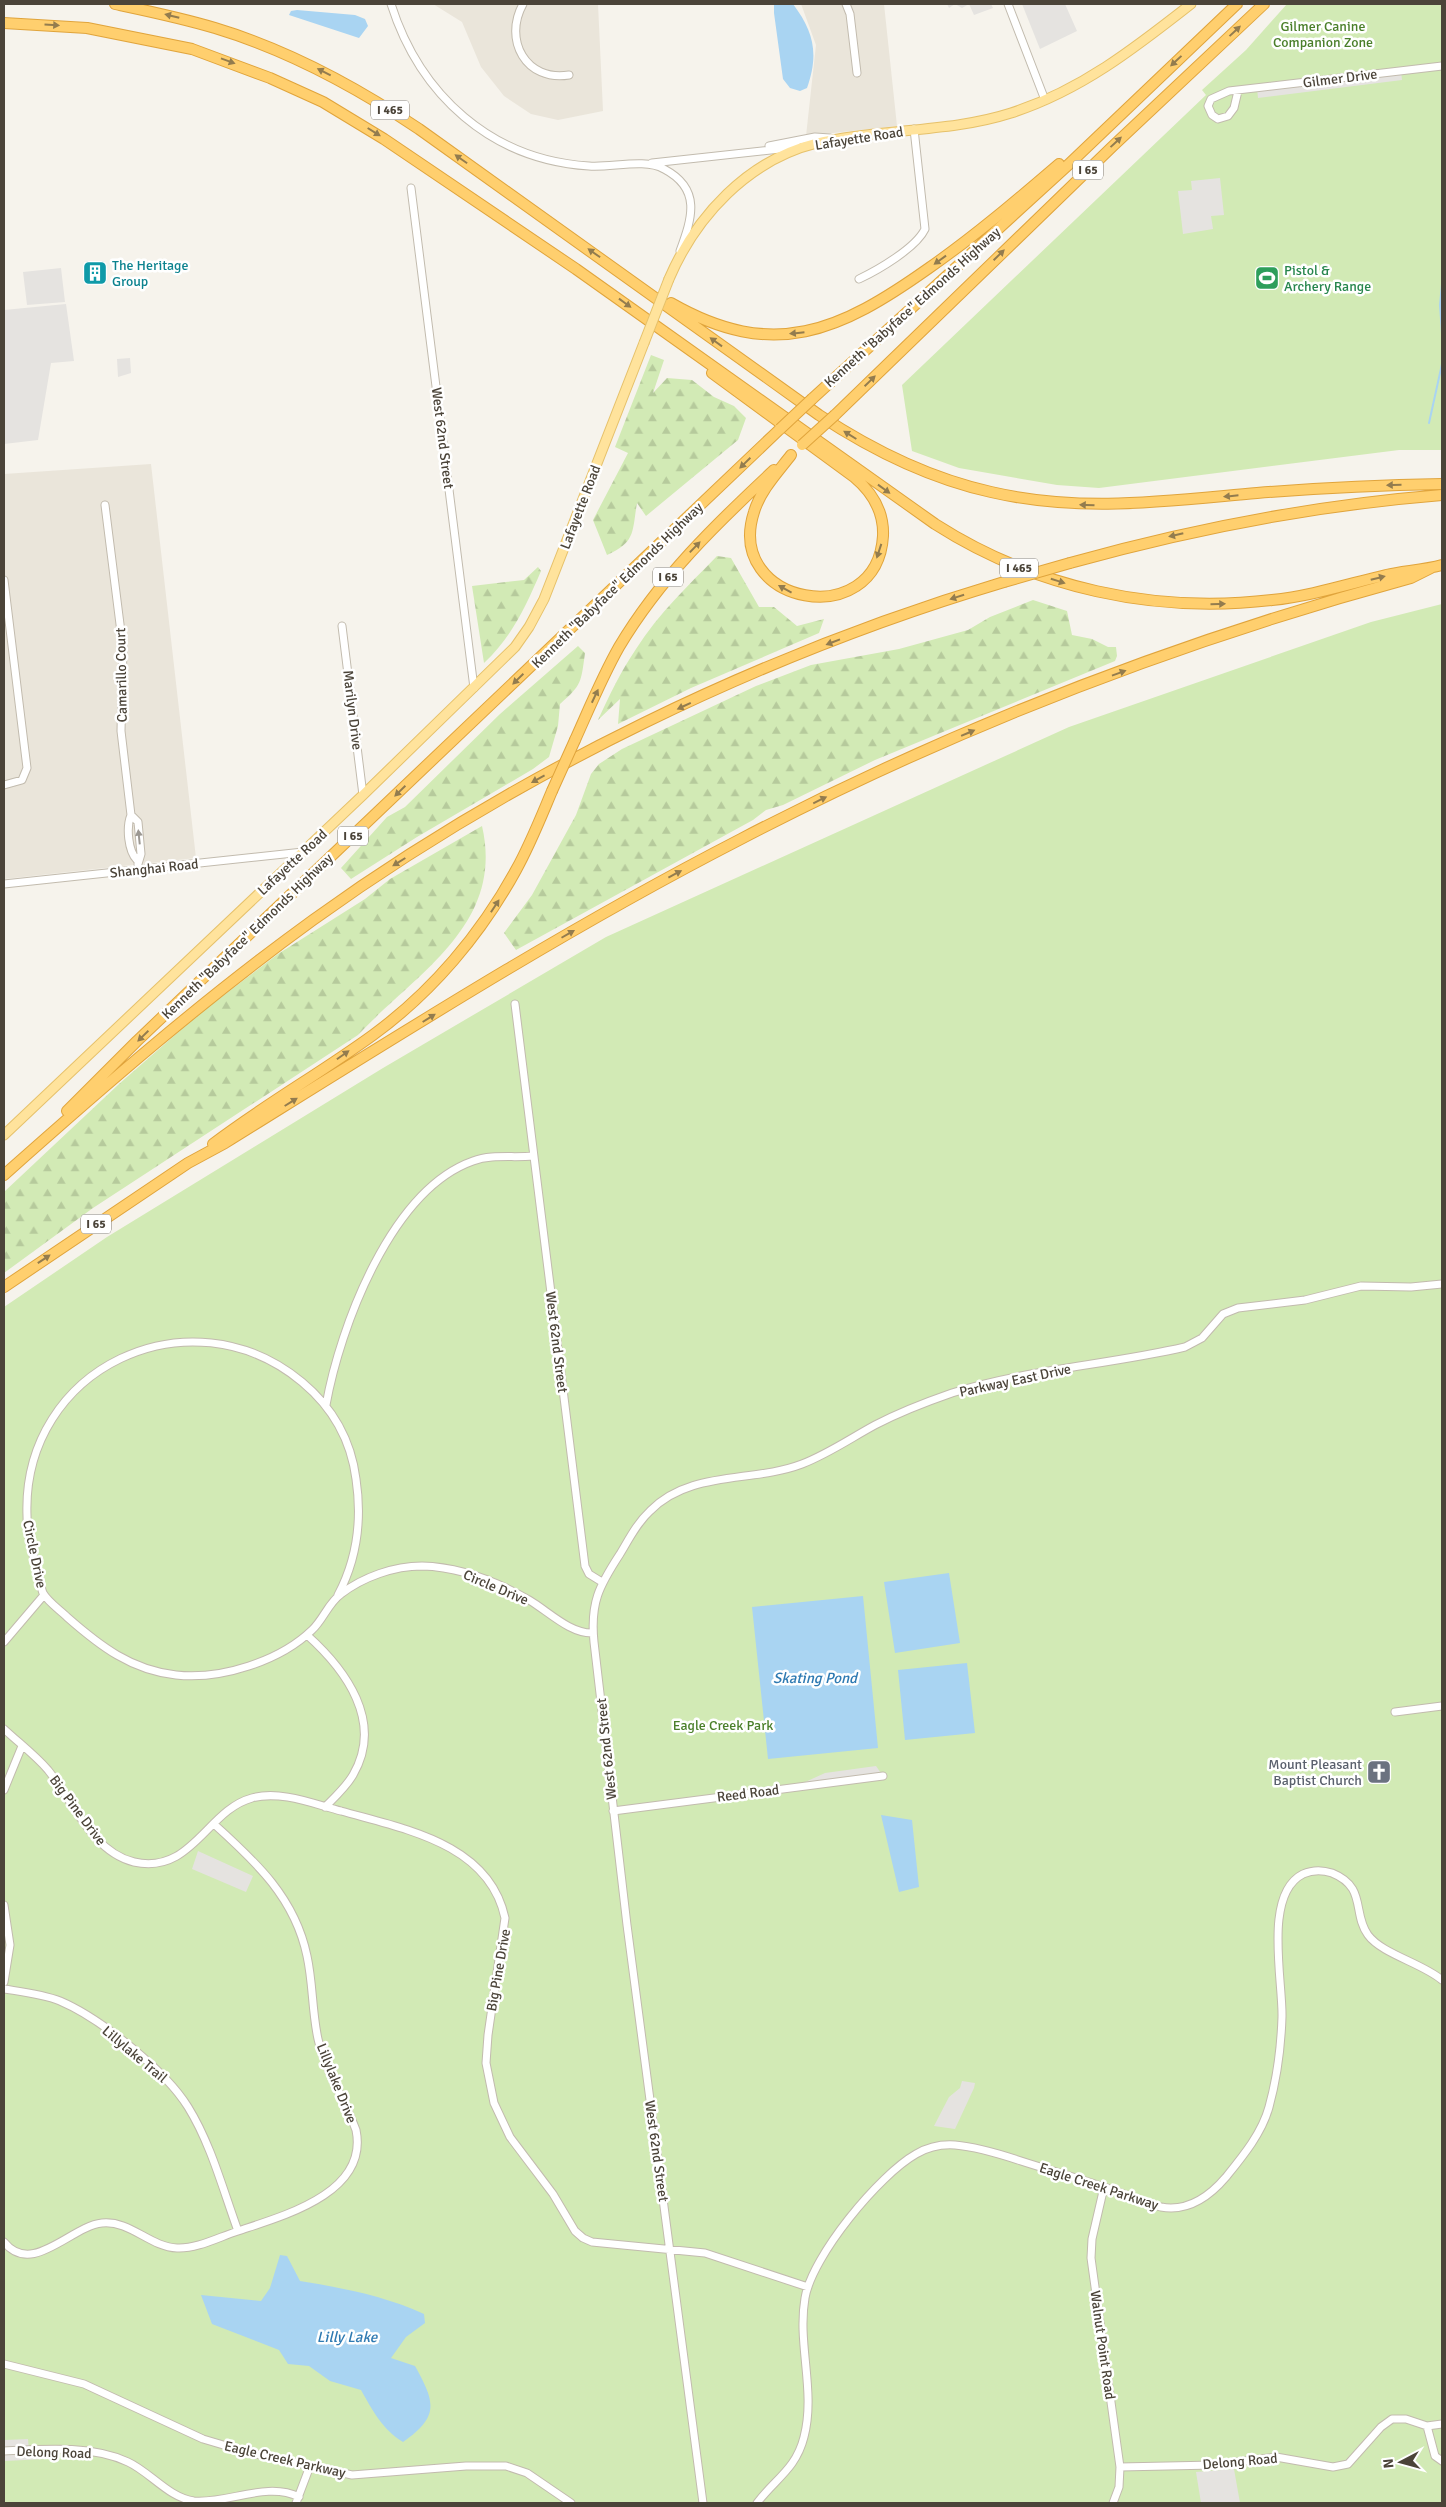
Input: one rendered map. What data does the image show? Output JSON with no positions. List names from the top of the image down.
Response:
{
  "streets": {
    "highway": ["I 465", "I 65", "Kenneth \"Babyface\" Edmonds Highway"],
    "main road": ["Lafayette Road"],
    "street": [
      "Gilmer Drive",
      "West 62nd Street",
      "Camarillo Court",
      "Marilyn Drive",
      "Shanghai Road",
      "Parkway East Drive",
      "Circle Drive",
      "Reed Road",
      "Big Pine Drive",
      "Lillylake Trail",
      "Lillylake Drive",
      "Eagle Creek Parkway",
      "Walnut Point Road",
      "Delong Road"
    ]
  },
  "crossings": [
    ["Lafayette Road", "West 62nd Street"],
    ["Lafayette Road", "Marilyn Drive"],
    ["Lafayette Road", "Shanghai Road"],
    ["I 65", "Kenneth \"Babyface\" Edmonds Highway"],
    ["West 62nd Street", "Parkway East Drive"],
    ["West 62nd Street", "Circle Drive"],
    ["West 62nd Street", "Reed Road"],
    ["West 62nd Street", "Big Pine Drive"],
    ["Camarillo Court", "Shanghai Road"],
    ["Big Pine Drive", "Lillylake Drive"],
    ["Big Pine Drive", "Eagle Creek Parkway"],
    ["Lillylake Trail", "Lillylake Drive"],
    ["Eagle Creek Parkway", "Walnut Point Road"],
    ["Walnut Point Road", "Delong Road"]
  ],
  "water": ["Skating Pond", "Lilly Lake"],
  "parks": ["Gilmer Canine Companion Zone", "Eagle Creek Park"],
  "places": {
    "building": ["The Heritage Group"],
    "sports": ["Pistol & Archery Range"],
    "church": ["Mount Pleasant Baptist Church"]
  },
  "north": "left"
}
